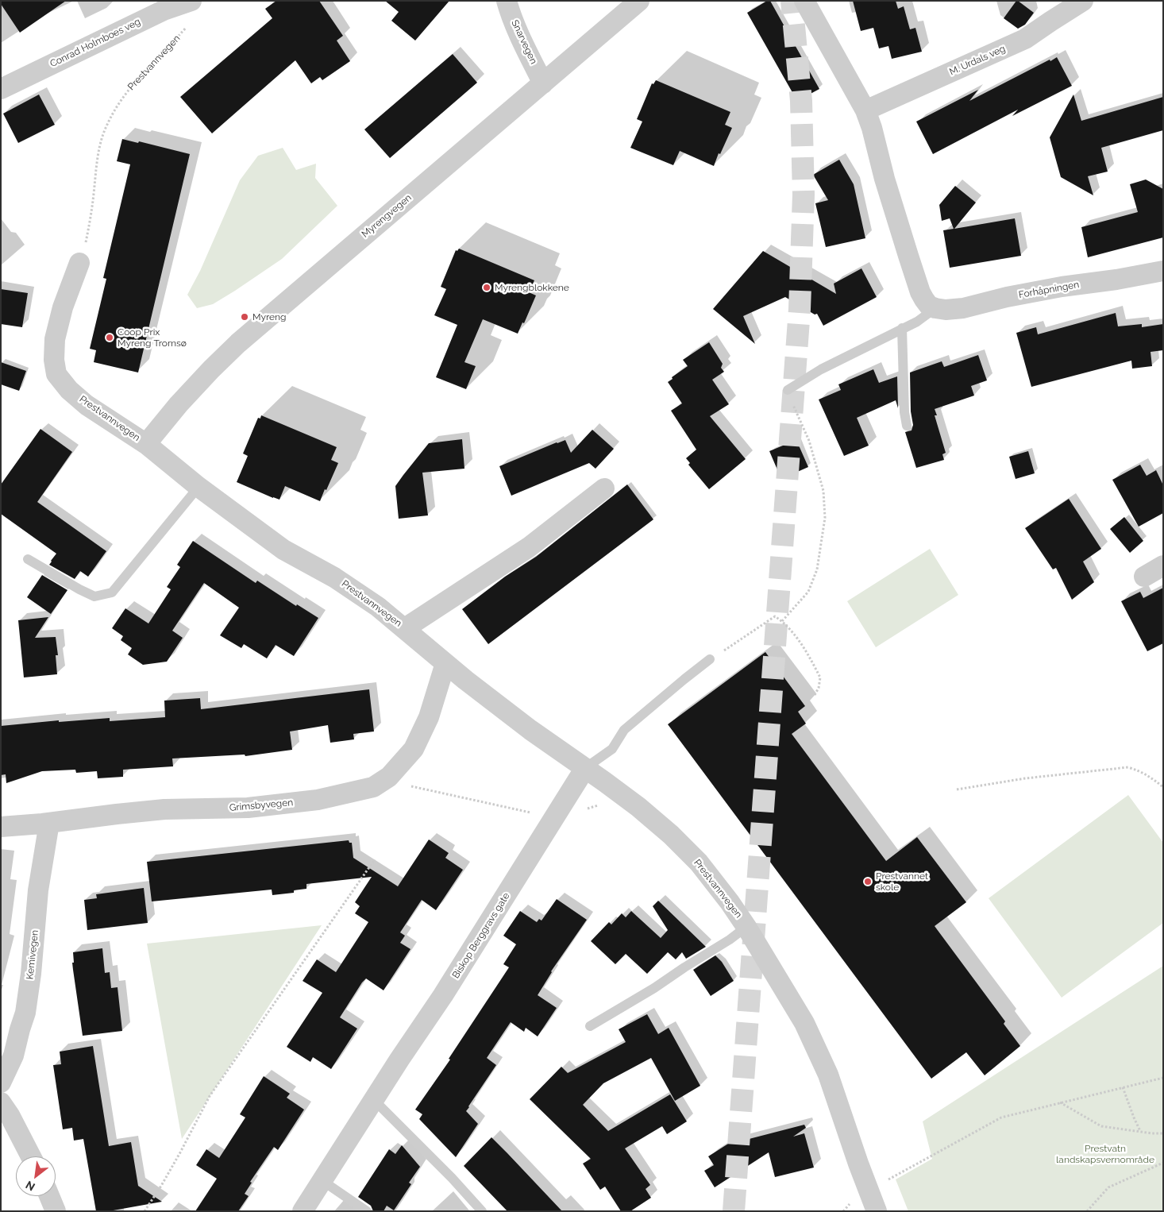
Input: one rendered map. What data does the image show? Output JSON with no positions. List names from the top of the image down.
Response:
{
  "streets": {
    "street": [
      "Snarvegen",
      "Conrad Holmboes veg",
      "M. Urdals veg",
      "Prestvannvegen",
      "Myrengvegen",
      "Forhåpningen",
      "Grimsbyvegen",
      "Biskop Berggravs gate",
      "Kemivegen"
    ]
  },
  "crossings": [
    ["Snarvegen", "Myrengvegen"],
    ["Prestvannvegen", "Myrengvegen"],
    ["Prestvannvegen", "Grimsbyvegen"],
    ["Prestvannvegen", "Biskop Berggravs gate"],
    ["Grimsbyvegen", "Kemivegen"]
  ],
  "parks": ["Prestvatn landskapsvernområde"],
  "places": [
    "Myrengblokkene",
    "Myreng",
    "Coop Prix Myreng Tromsø",
    "Prestvannet skole"
  ],
  "north": "bottom left"
}
